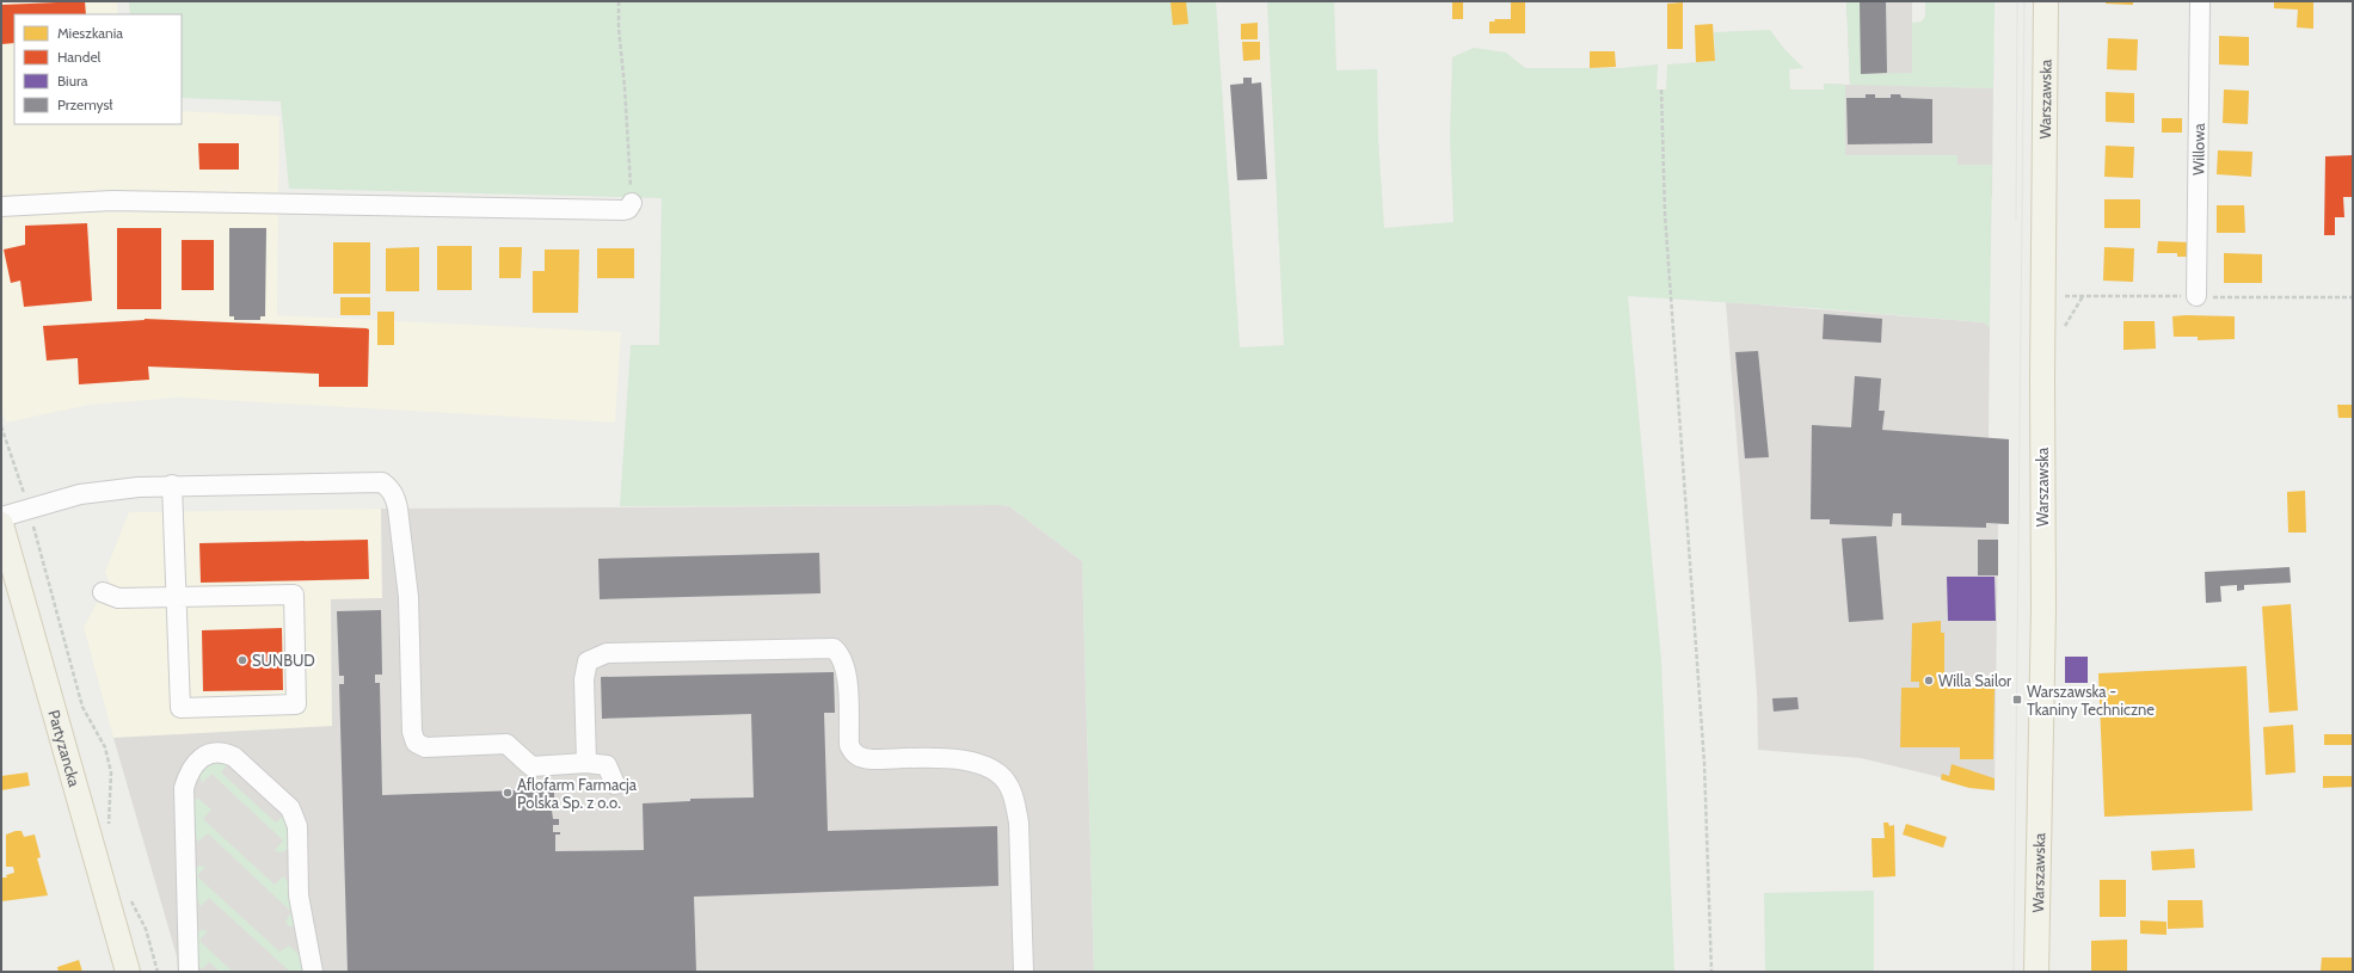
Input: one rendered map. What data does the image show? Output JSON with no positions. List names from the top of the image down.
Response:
{
  "streets": {
    "main road": ["Warszawska", "Partyzancka"],
    "street": ["Willowa"]
  },
  "places": {
    "other": ["SUNBUD", "Willa Sailor", "Aflofarm Farmacja Polska Sp. z o.o."],
    "transit": ["Warszawska - Tkaniny Techniczne"]
  },
  "legend": [
    "Mieszkania",
    "Handel",
    "Biura",
    "Przemysł"
  ]
}
